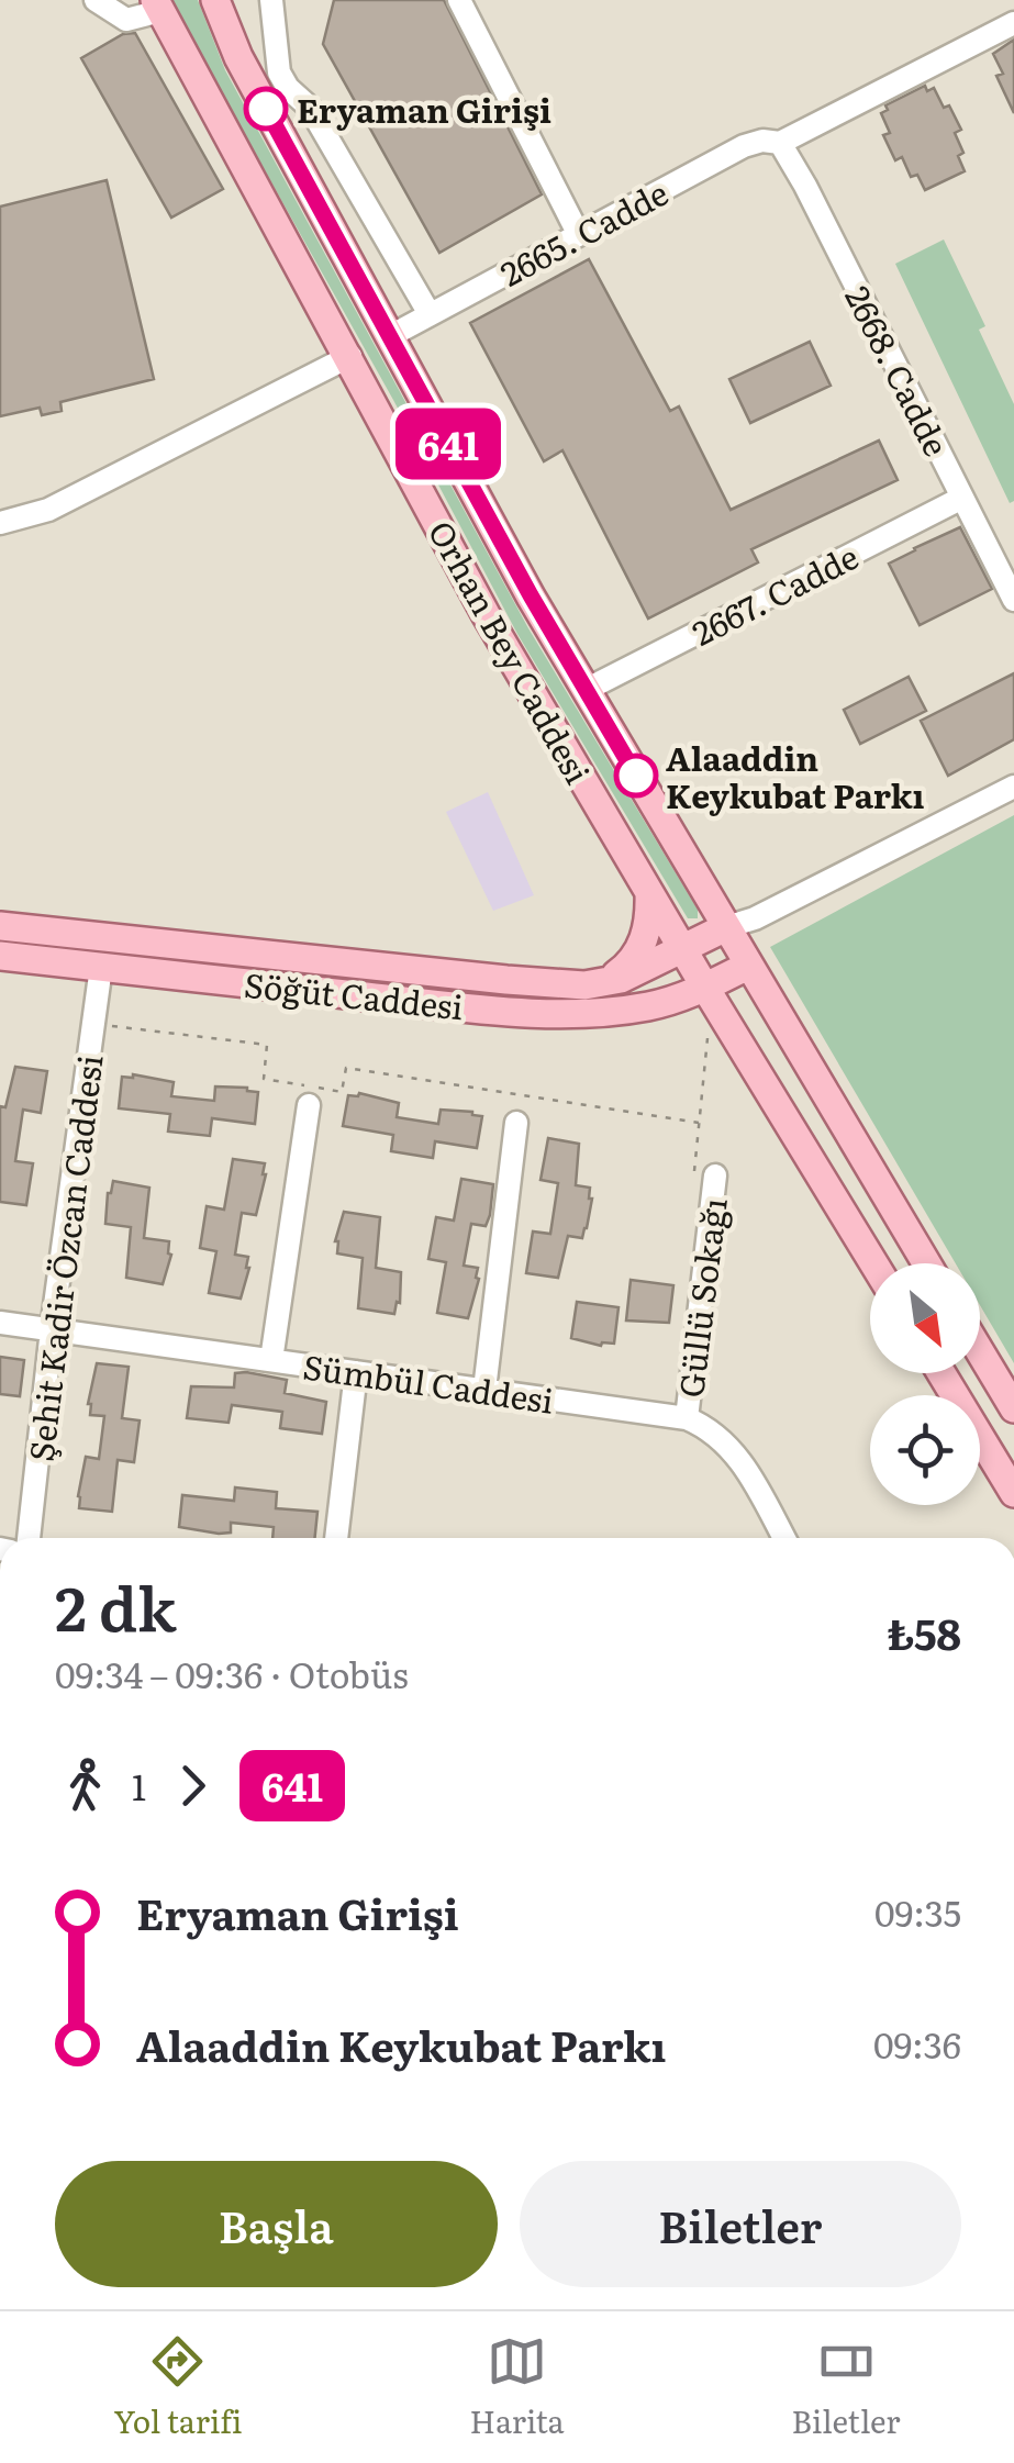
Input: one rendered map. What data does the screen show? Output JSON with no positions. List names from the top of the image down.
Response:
{
  "streets": {
    "main road": ["Orhan Bey Caddesi", "Söğüt Caddesi"],
    "street": [
      "2665. Cadde",
      "2668. Cadde",
      "2667. Cadde",
      "Şehit Kadir Özcan Caddesi",
      "Güllü Sokağı",
      "Sümbül Caddesi"
    ]
  },
  "crossings": [
    ["2665. Cadde", "2668. Cadde"],
    ["2665. Cadde", "Orhan Bey Caddesi"],
    ["2668. Cadde", "2667. Cadde"],
    ["2667. Cadde", "Orhan Bey Caddesi"],
    ["Orhan Bey Caddesi", "Söğüt Caddesi"],
    ["Söğüt Caddesi", "Şehit Kadir Özcan Caddesi"],
    ["Şehit Kadir Özcan Caddesi", "Sümbül Caddesi"],
    ["Güllü Sokağı", "Sümbül Caddesi"]
  ],
  "places": ["Eryaman Girişi", "Alaaddin Keykubat Parkı"],
  "lines": ["bus line 641"],
  "north": "bottom right",
  "page": {
    "on_map": "641",
    "heading": ["2 dk", "09:34 – 09:36 · Otobüs", "₺58"],
    "legs": ["1", "641"],
    "list": [
      {
        "name": "Eryaman Girişi",
        "value": "09:35"
      },
      {
        "name": "Alaaddin Keykubat Parkı",
        "value": "09:36"
      }
    ],
    "buttons": ["Başla", "Biletler"],
    "tabs": ["Yol tarifi", "Harita", "Biletler"]
  }
}
